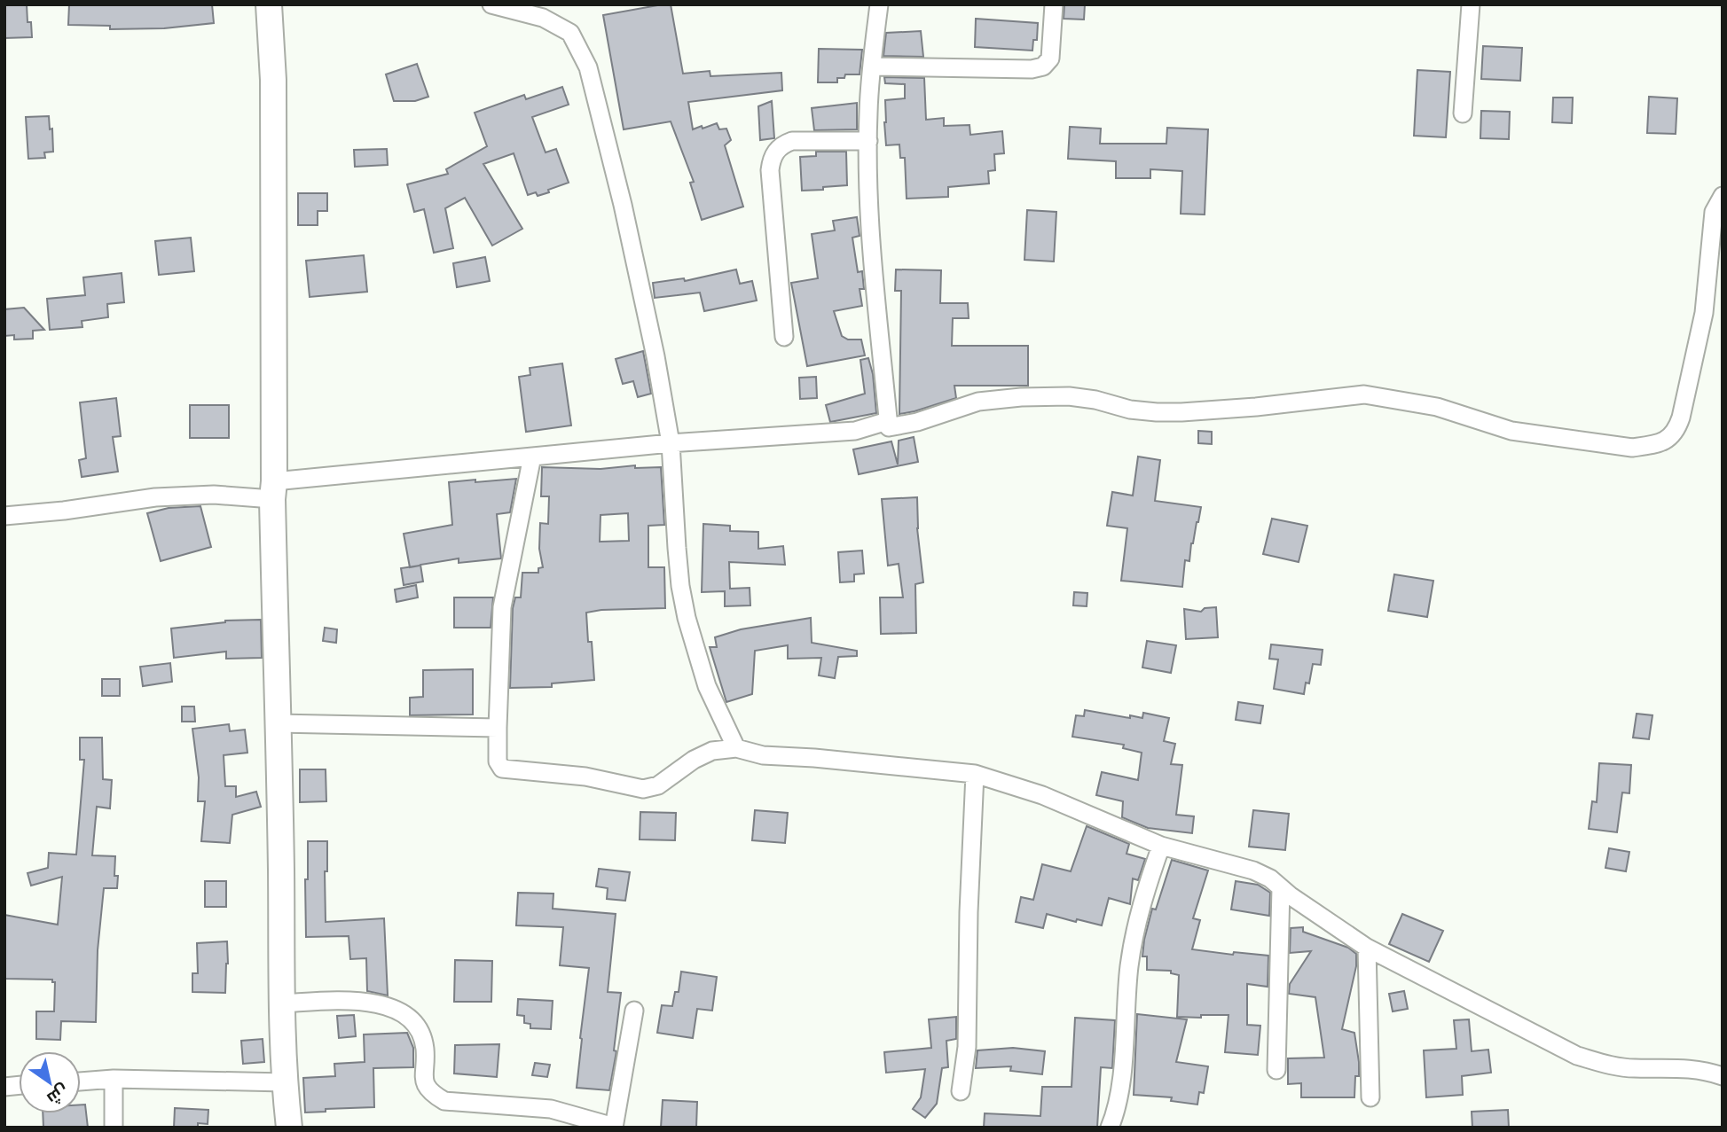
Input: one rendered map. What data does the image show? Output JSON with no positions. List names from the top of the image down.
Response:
{
  "north": "bottom right"
}
